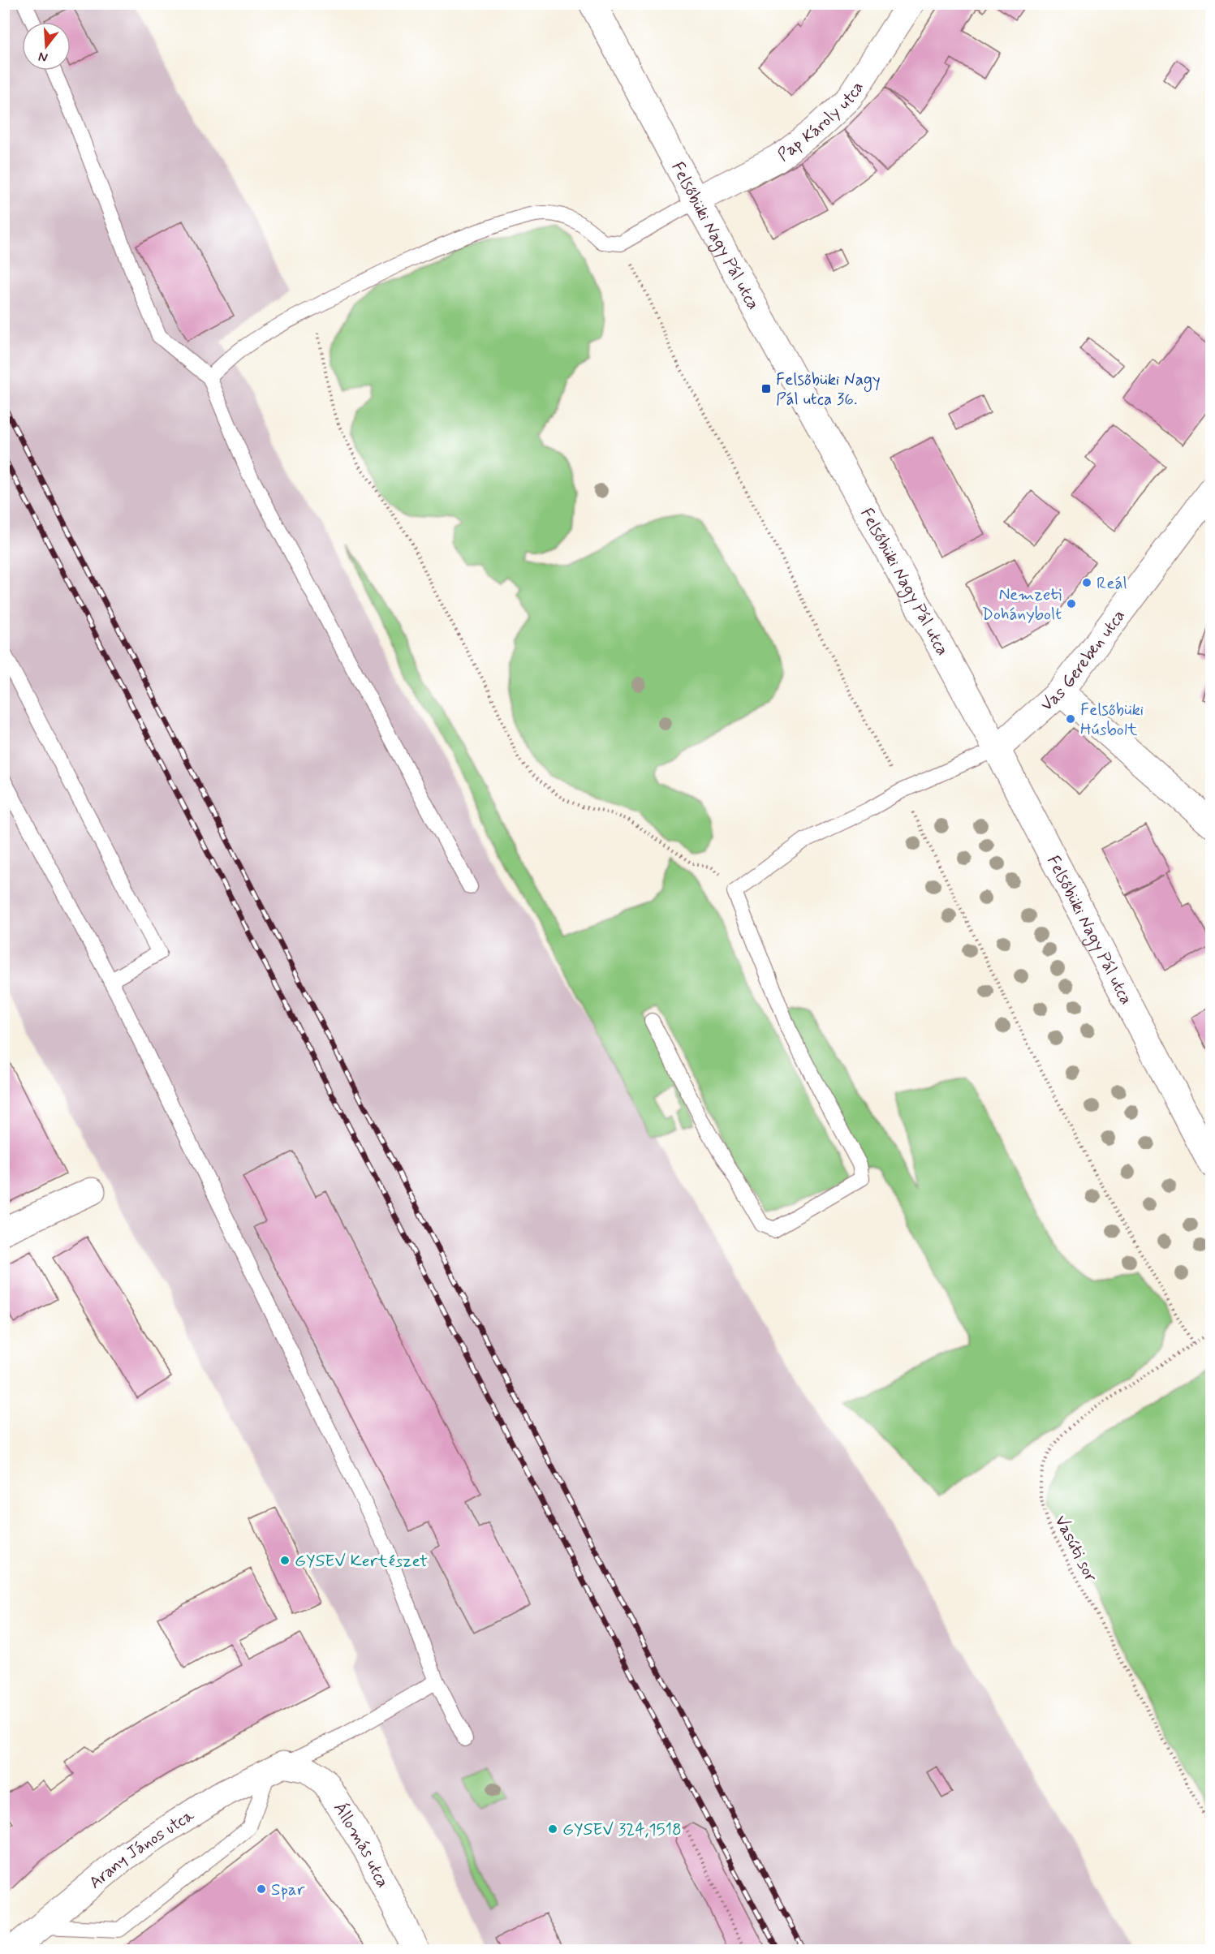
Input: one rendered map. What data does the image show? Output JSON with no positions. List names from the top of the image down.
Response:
{
  "streets": {
    "street": [
      "Pap Károly utca",
      "Felsőbüki Nagy Pál utca",
      "Vas Gereben utca",
      "Állomás utca",
      "Arany János utca"
    ],
    "path": ["Vasúti sor"]
  },
  "crossings": [
    ["Pap Károly utca", "Felsőbüki Nagy Pál utca"],
    ["Felsőbüki Nagy Pál utca", "Vas Gereben utca"],
    ["Állomás utca", "Arany János utca"]
  ],
  "places": {
    "transit": ["Felsőbüki Nagy Pál utca 36."],
    "other": [
      "Reál",
      "Nemzeti Dohánybolt",
      "Felsőbüki Húsbolt",
      "GYSEV Kertészet",
      "GYSEV 324,1518",
      "Spar"
    ]
  },
  "north": "bottom"
}
